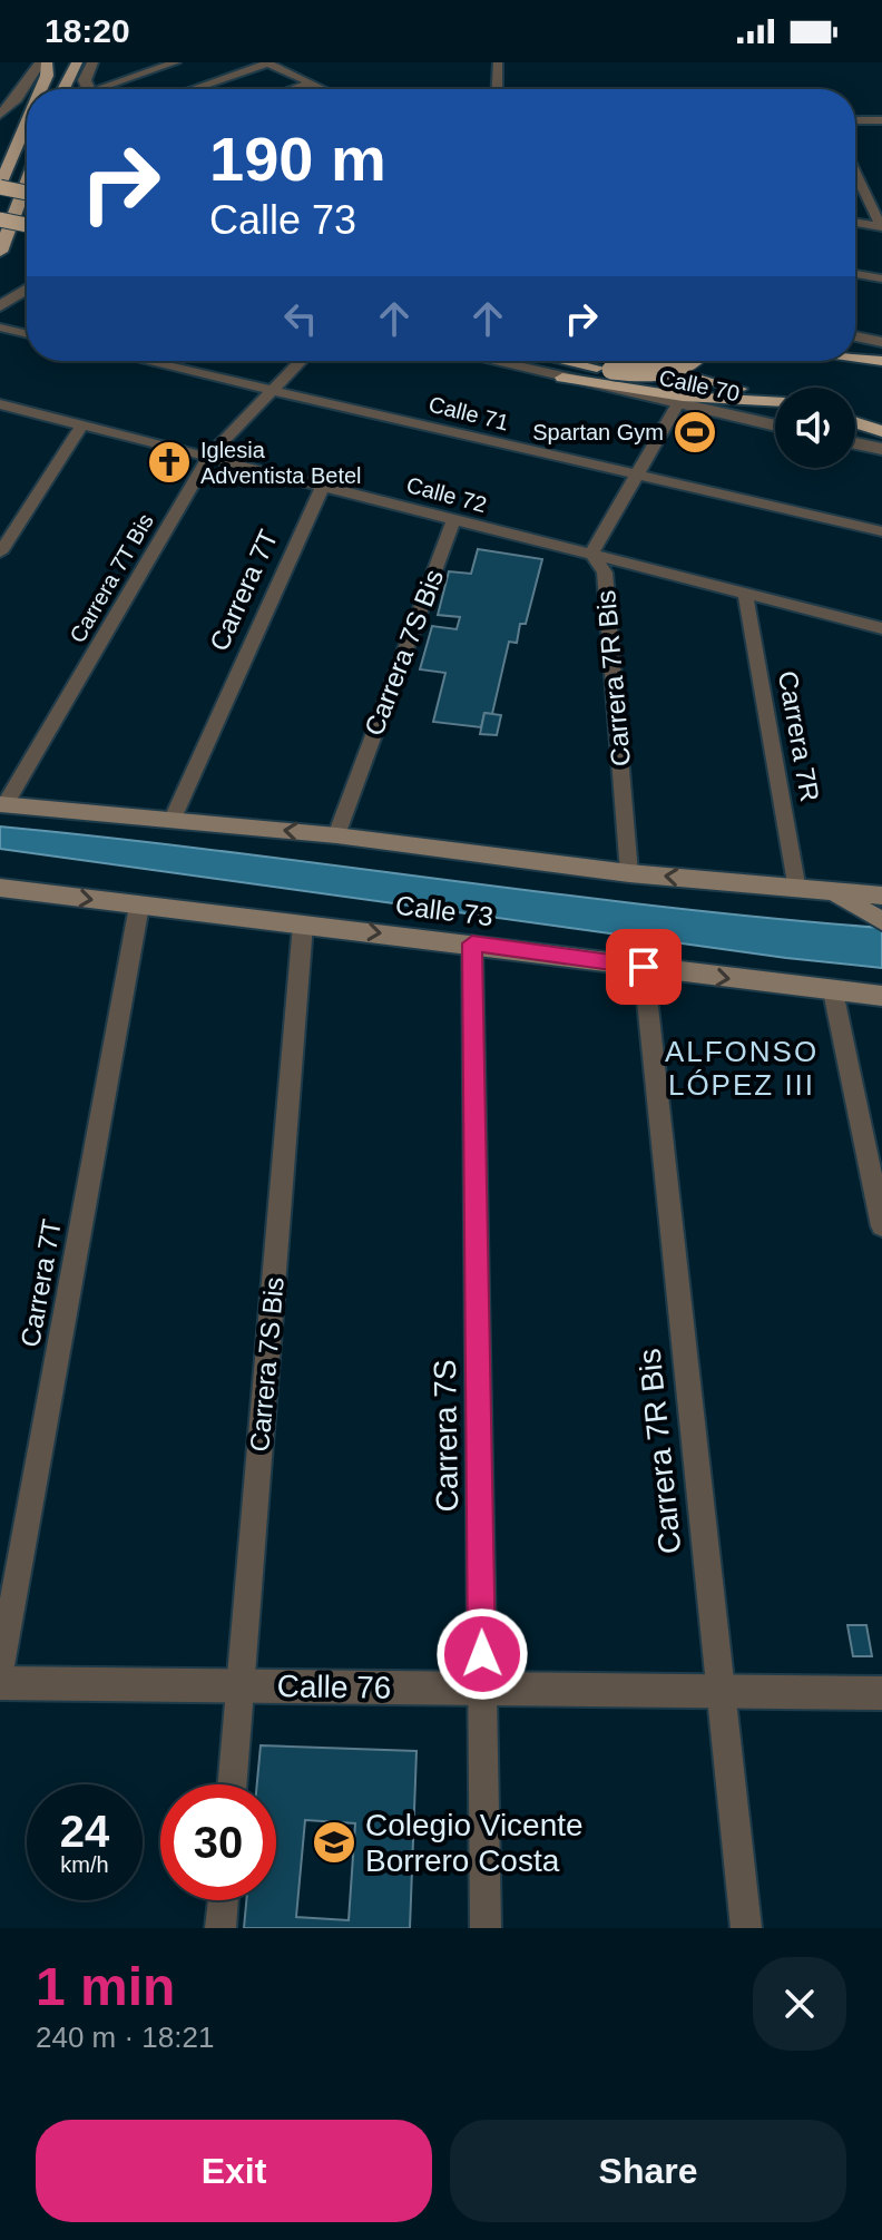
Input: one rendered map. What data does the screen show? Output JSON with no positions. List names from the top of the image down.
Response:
{
  "streets": {
    "main road": ["Calle 73"],
    "street": [
      "Calle 70",
      "Calle 71",
      "Calle 72",
      "Carrera 7T Bis",
      "Carrera 7T",
      "Carrera 7S Bis",
      "Carrera 7R Bis",
      "Carrera 7R",
      "Carrera 7S",
      "Calle 76"
    ]
  },
  "crossings": [
    ["Calle 70", "Carrera 7R Bis"],
    ["Calle 71", "Carrera 7T Bis"],
    ["Calle 71", "Carrera 7R Bis"],
    ["Calle 72", "Carrera 7T Bis"],
    ["Calle 72", "Carrera 7T"],
    ["Calle 72", "Carrera 7S Bis"],
    ["Calle 72", "Carrera 7R Bis"],
    ["Calle 72", "Carrera 7R"],
    ["Carrera 7T", "Calle 73"],
    ["Carrera 7S Bis", "Calle 73"],
    ["Carrera 7S Bis", "Calle 76"],
    ["Carrera 7R Bis", "Calle 73"],
    ["Carrera 7R Bis", "Calle 76"],
    ["Calle 73", "Carrera 7S"],
    ["Carrera 7S", "Calle 76"]
  ],
  "districts": ["ALFONSO LÓPEZ III"],
  "places": {
    "sports": ["Spartan Gym"],
    "church": ["Iglesia Adventista Betel"],
    "school or university": ["Colegio Vicente Borrero Costa"]
  },
  "page": {
    "status": "18:20",
    "turn": ["190 m", "Calle 73"],
    "speed": "24 km/h",
    "limit": "30",
    "heading": ["1 min", "240 m · 18:21"],
    "buttons": ["Exit", "Share"]
  }
}
